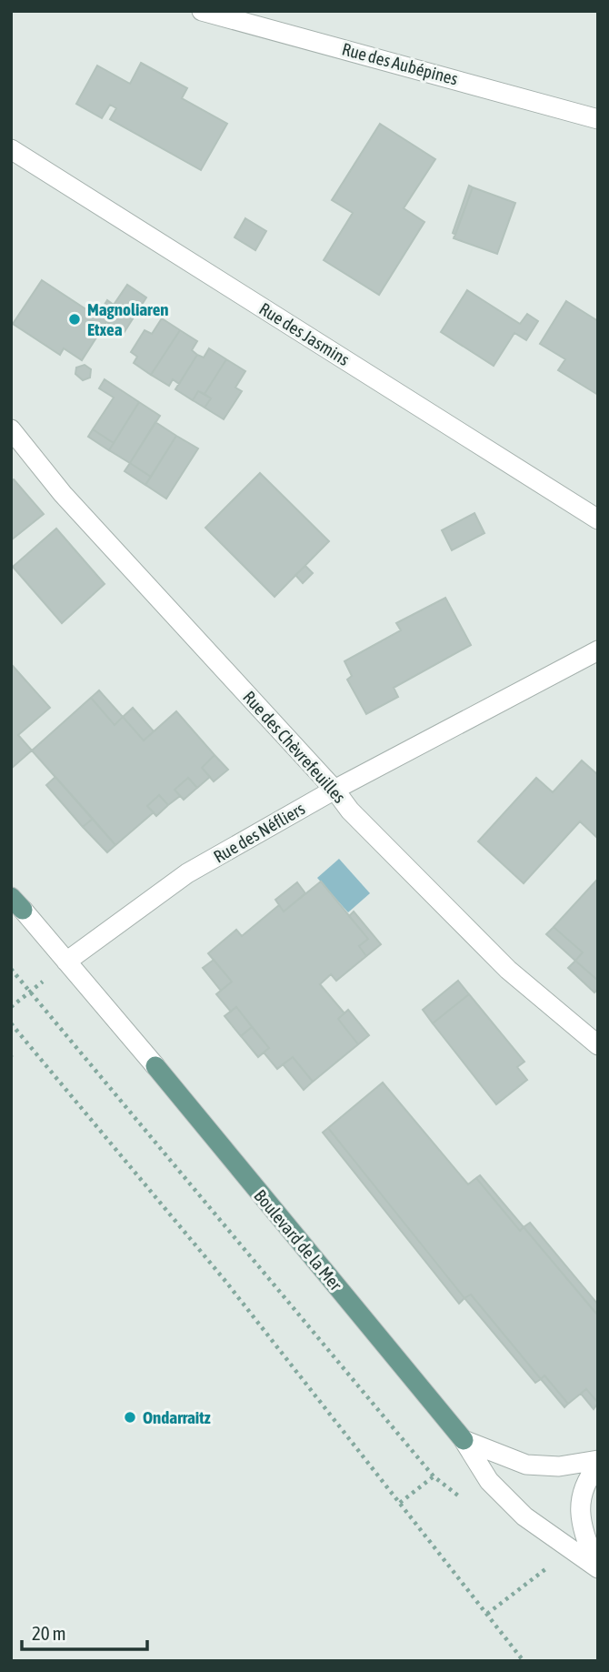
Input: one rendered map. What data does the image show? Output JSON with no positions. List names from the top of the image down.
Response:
{
  "streets": {
    "main road": ["Boulevard de la Mer"],
    "street": [
      "Rue des Aubépines",
      "Rue des Jasmins",
      "Rue des Chèvrefeuilles",
      "Rue des Néfliers"
    ]
  },
  "crossings": [
    ["Rue des Chèvrefeuilles", "Rue des Néfliers"],
    ["Rue des Néfliers", "Boulevard de la Mer"]
  ],
  "places": ["Magnoliaren Etxea", "Ondarraitz"],
  "scale_bar": "20 m"
}
